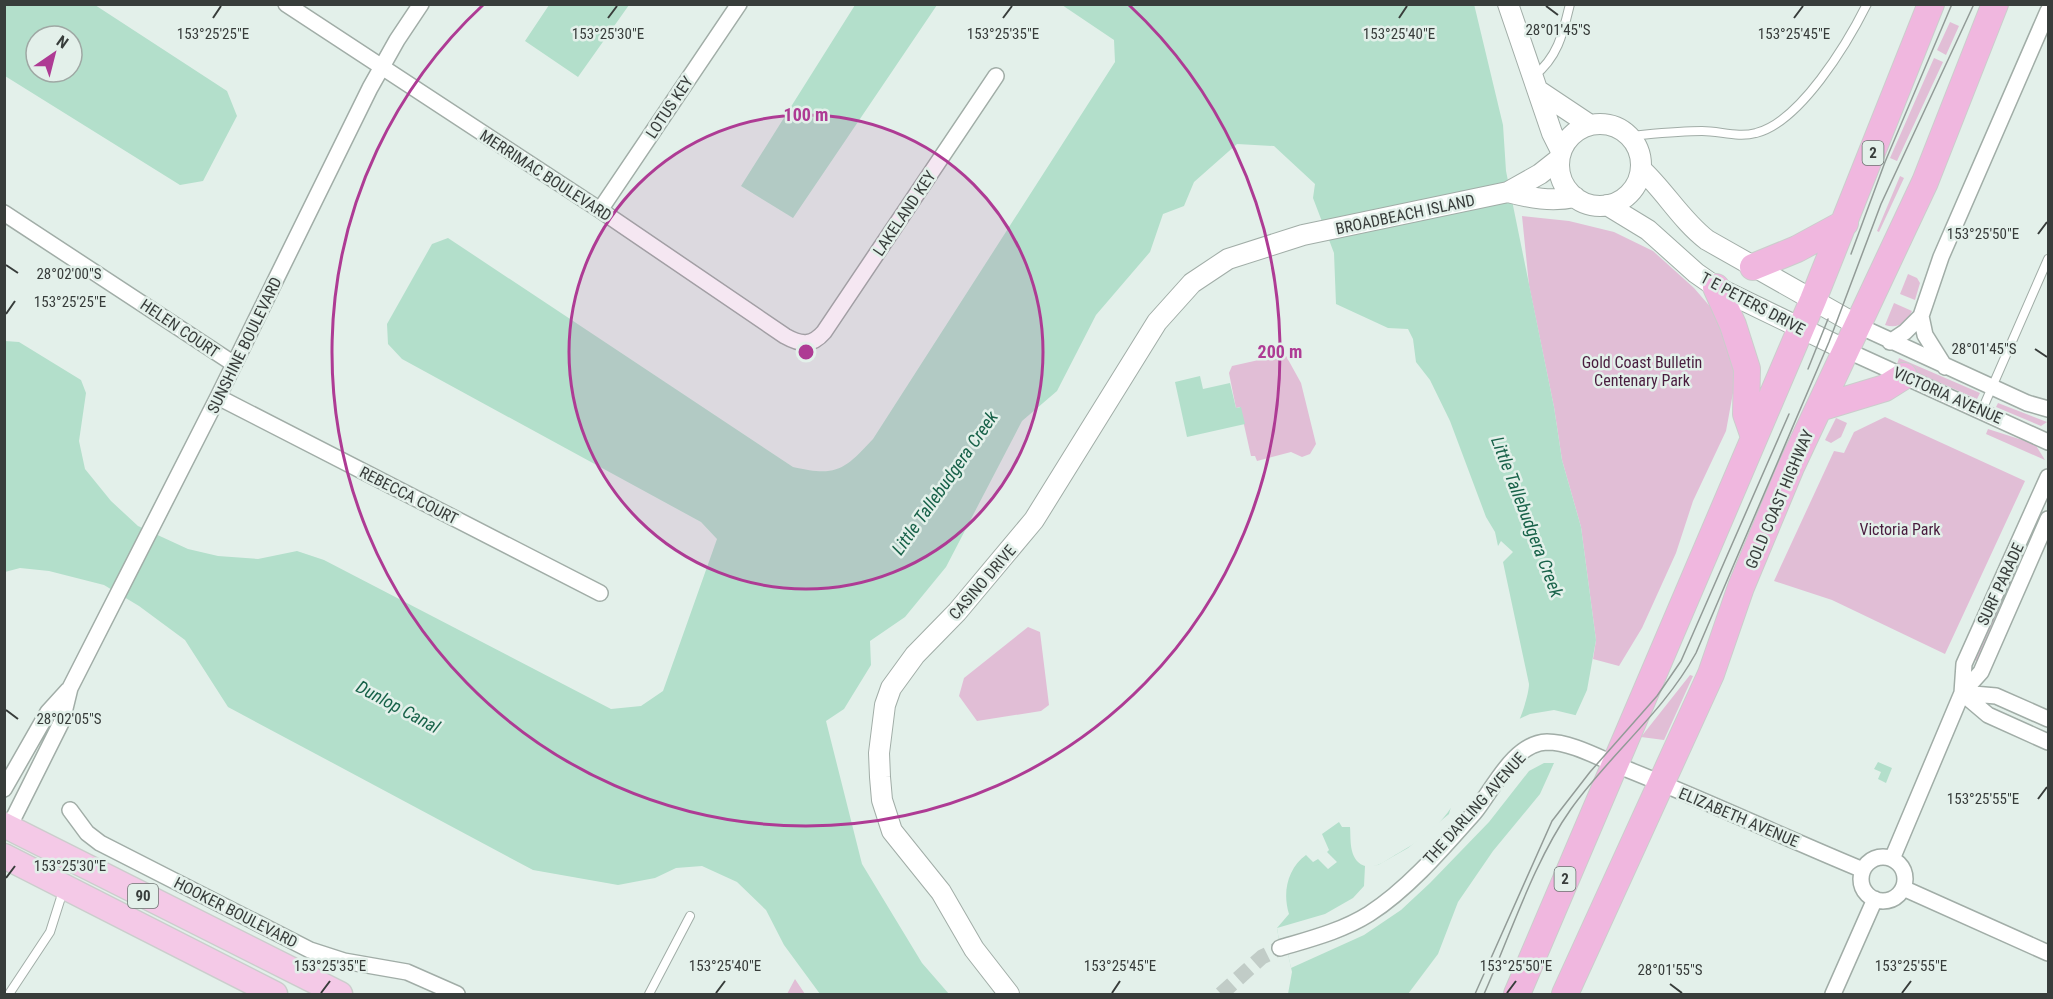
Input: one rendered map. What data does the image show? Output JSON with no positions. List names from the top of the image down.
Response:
{
  "streets": {
    "highway": ["2", "GOLD COAST HIGHWAY"],
    "main road": ["90", "HOOKER BOULEVARD"],
    "street": [
      "LOTUS KEY",
      "MERRIMAC BOULEVARD",
      "LAKELAND KEY",
      "BROADBEACH ISLAND",
      "T E PETERS DRIVE",
      "HELEN COURT",
      "SUNSHINE BOULEVARD",
      "VICTORIA AVENUE",
      "REBECCA COURT",
      "CASINO DRIVE",
      "SURF PARADE",
      "THE DARLING AVENUE",
      "ELIZABETH AVENUE"
    ]
  },
  "crossings": [
    ["LOTUS KEY", "MERRIMAC BOULEVARD"],
    ["2", "T E PETERS DRIVE"],
    ["2", "VICTORIA AVENUE"],
    ["2", "THE DARLING AVENUE"],
    ["2", "ELIZABETH AVENUE"],
    ["MERRIMAC BOULEVARD", "LAKELAND KEY"],
    ["MERRIMAC BOULEVARD", "SUNSHINE BOULEVARD"],
    ["BROADBEACH ISLAND", "T E PETERS DRIVE"],
    ["BROADBEACH ISLAND", "CASINO DRIVE"],
    ["T E PETERS DRIVE", "VICTORIA AVENUE"],
    ["T E PETERS DRIVE", "GOLD COAST HIGHWAY"],
    ["HELEN COURT", "SUNSHINE BOULEVARD"],
    ["SUNSHINE BOULEVARD", "REBECCA COURT"],
    ["SUNSHINE BOULEVARD", "HOOKER BOULEVARD"],
    ["VICTORIA AVENUE", "GOLD COAST HIGHWAY"],
    ["GOLD COAST HIGHWAY", "ELIZABETH AVENUE"],
    ["SURF PARADE", "ELIZABETH AVENUE"],
    ["THE DARLING AVENUE", "ELIZABETH AVENUE"]
  ],
  "water": ["Little Tallebudgera Creek", "Dunlop Canal"],
  "parks": ["Gold Coast Bulletin Centenary Park", "Victoria Park"],
  "north": "top right",
  "coordinates": [
    "28°01'45\"S",
    "153°25'25\"E",
    "153°25'30\"E",
    "153°25'35\"E",
    "153°25'40\"E",
    "153°25'45\"E",
    "153°25'50\"E",
    "28°02'00\"S",
    "28°02'05\"S",
    "153°25'55\"E",
    "28°01'55\"S"
  ],
  "rings": ["100 m", "200 m"]
}
